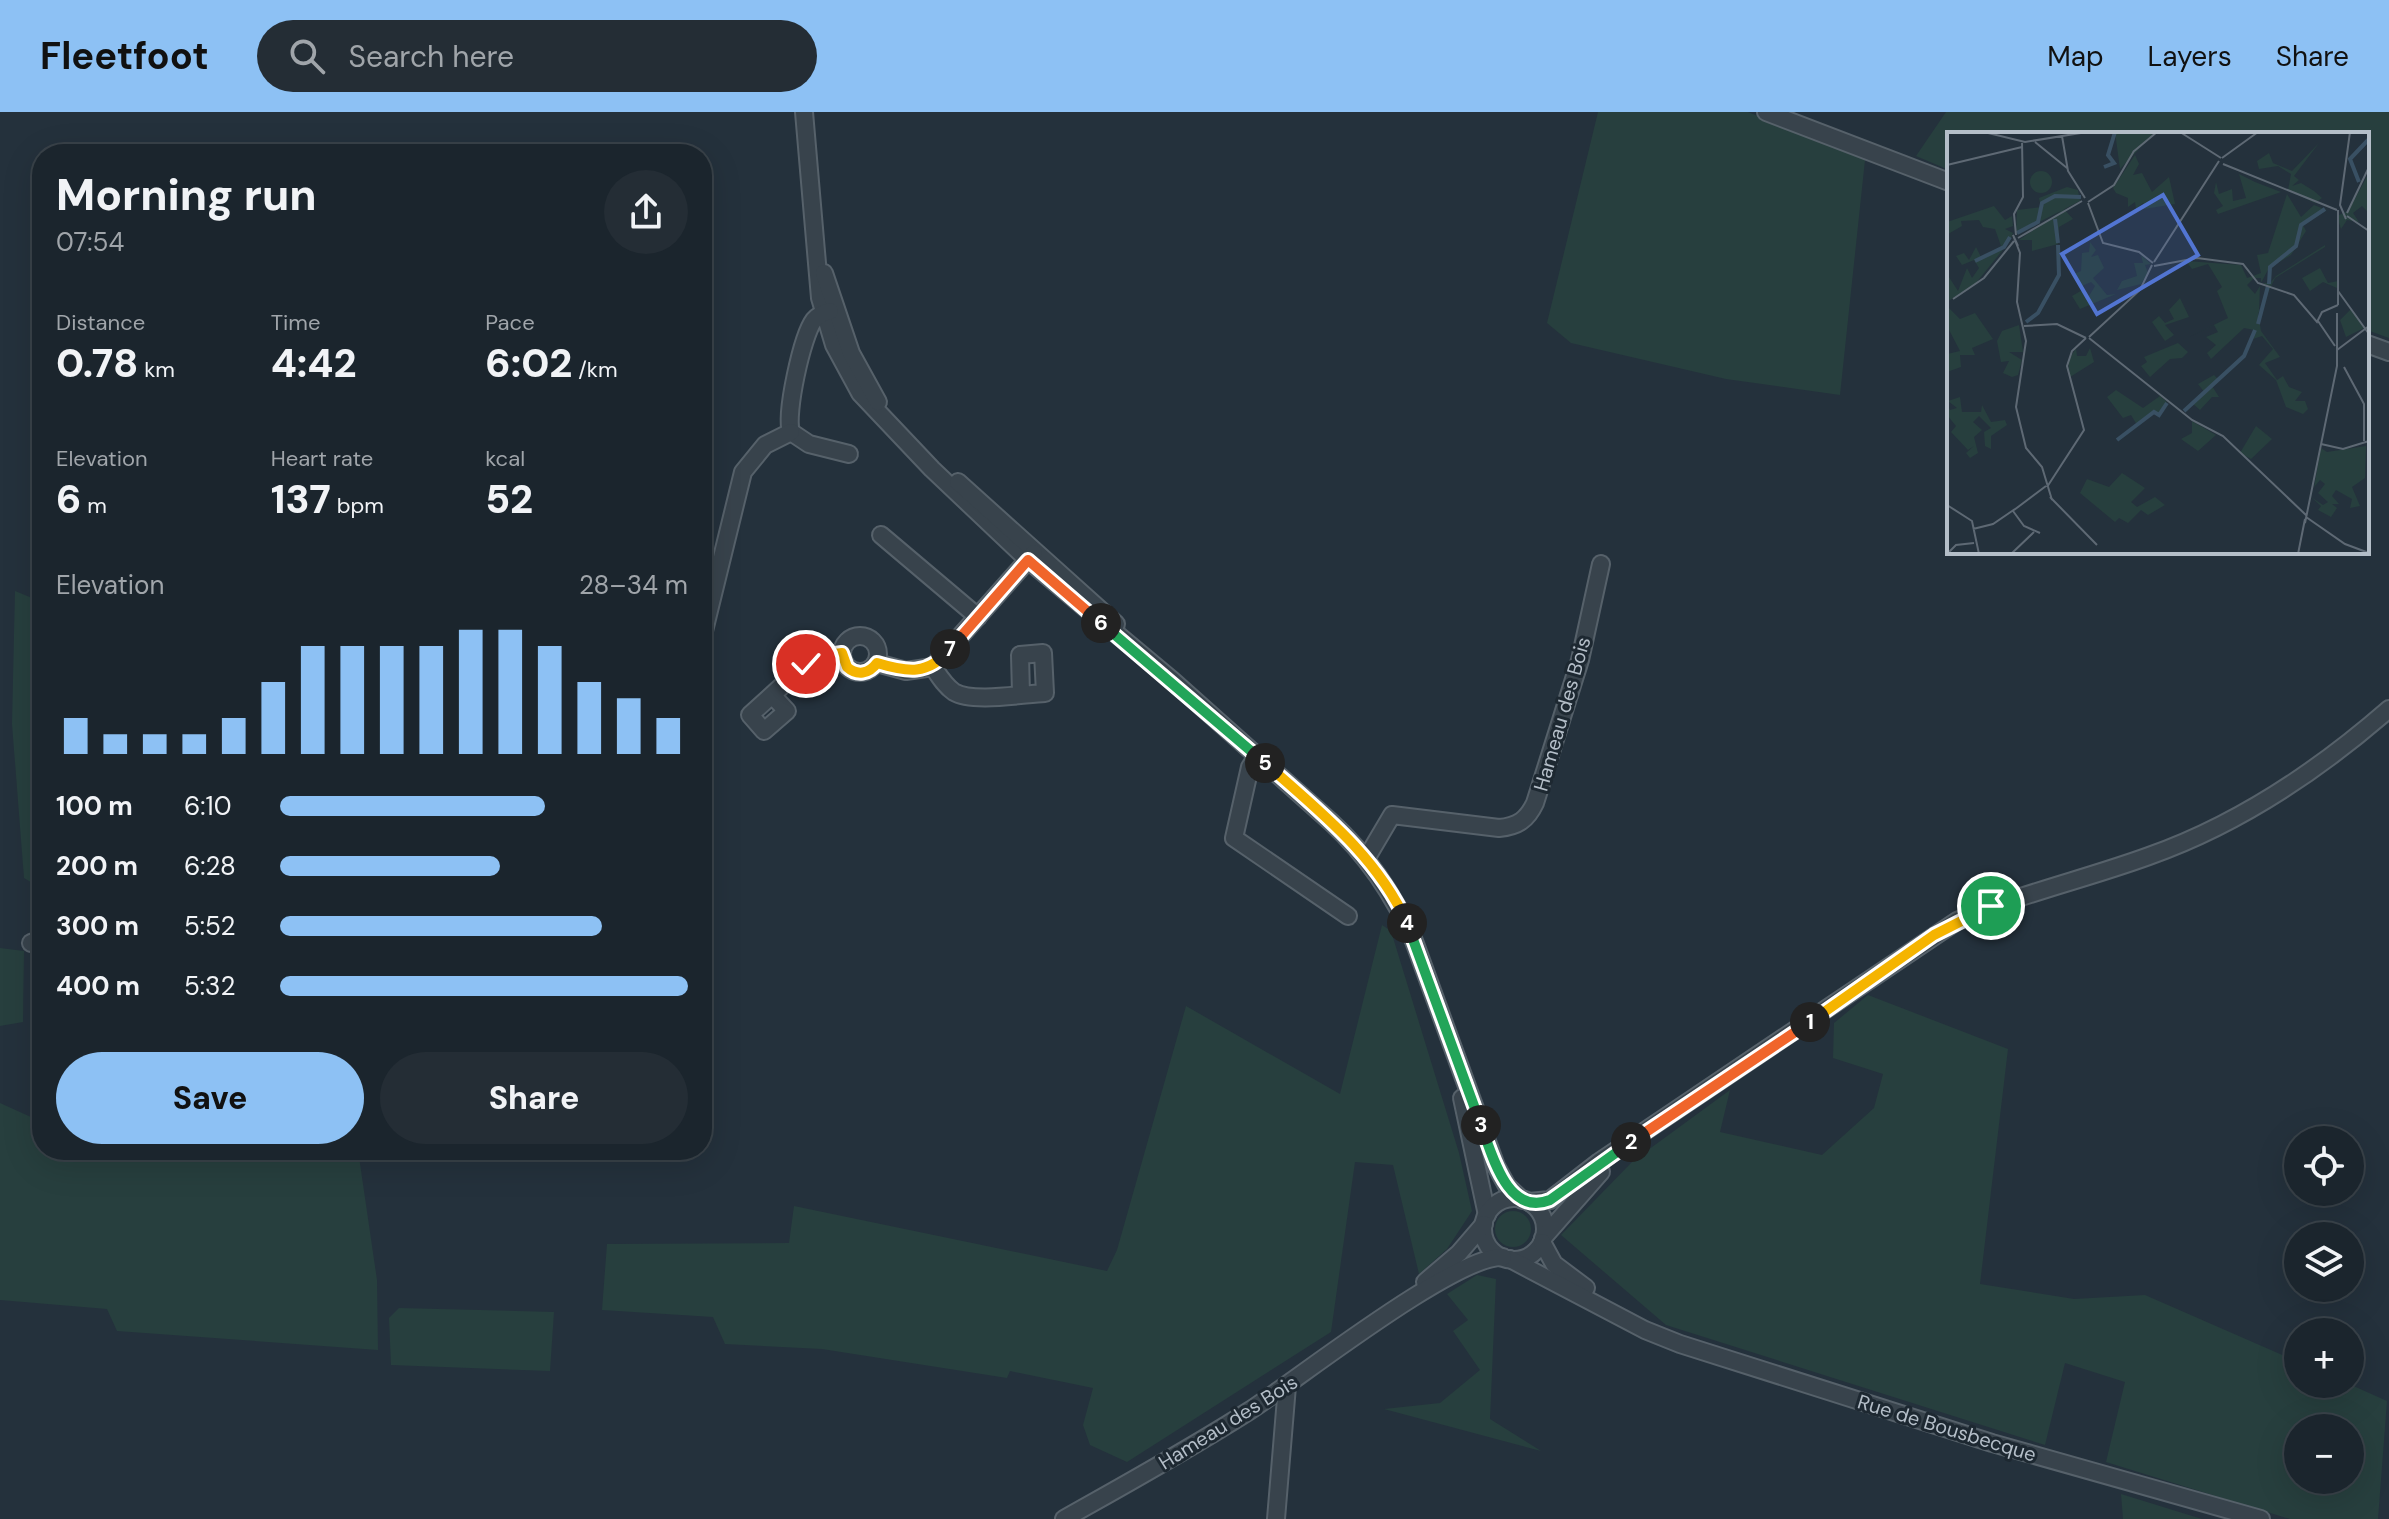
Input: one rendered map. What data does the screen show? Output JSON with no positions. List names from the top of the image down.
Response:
{
  "streets": {
    "street": ["Hameau des Bois", "Rue de Bousbecque"]
  },
  "crossings": [
    ["Hameau des Bois", "Rue de Bousbecque"]
  ],
  "page": {
    "header": "Fleetfoot",
    "search": "Search here",
    "nav": ["Map", "Layers", "Share"],
    "heading": ["Morning run", "07:54"],
    "stats": [
      ["Distance", "0.78 km"],
      ["Time", "4:42"],
      ["Pace", "6:02 /km"],
      ["Elevation", "6 m"],
      ["Heart rate", "137 bpm"],
      ["kcal", "52"]
    ],
    "chart": ["Elevation", "28–34 m"],
    "pins": [
      "6",
      "7",
      "5",
      "4",
      "1",
      "3",
      "2"
    ],
    "list": [
      {
        "name": "100 m",
        "note": "6:10"
      },
      {
        "name": "200 m",
        "note": "6:28"
      },
      {
        "name": "300 m",
        "note": "5:52"
      },
      {
        "name": "400 m",
        "note": "5:32"
      }
    ],
    "buttons": ["Save", "Share"],
    "map_buttons": ["+", "−"]
  }
}
